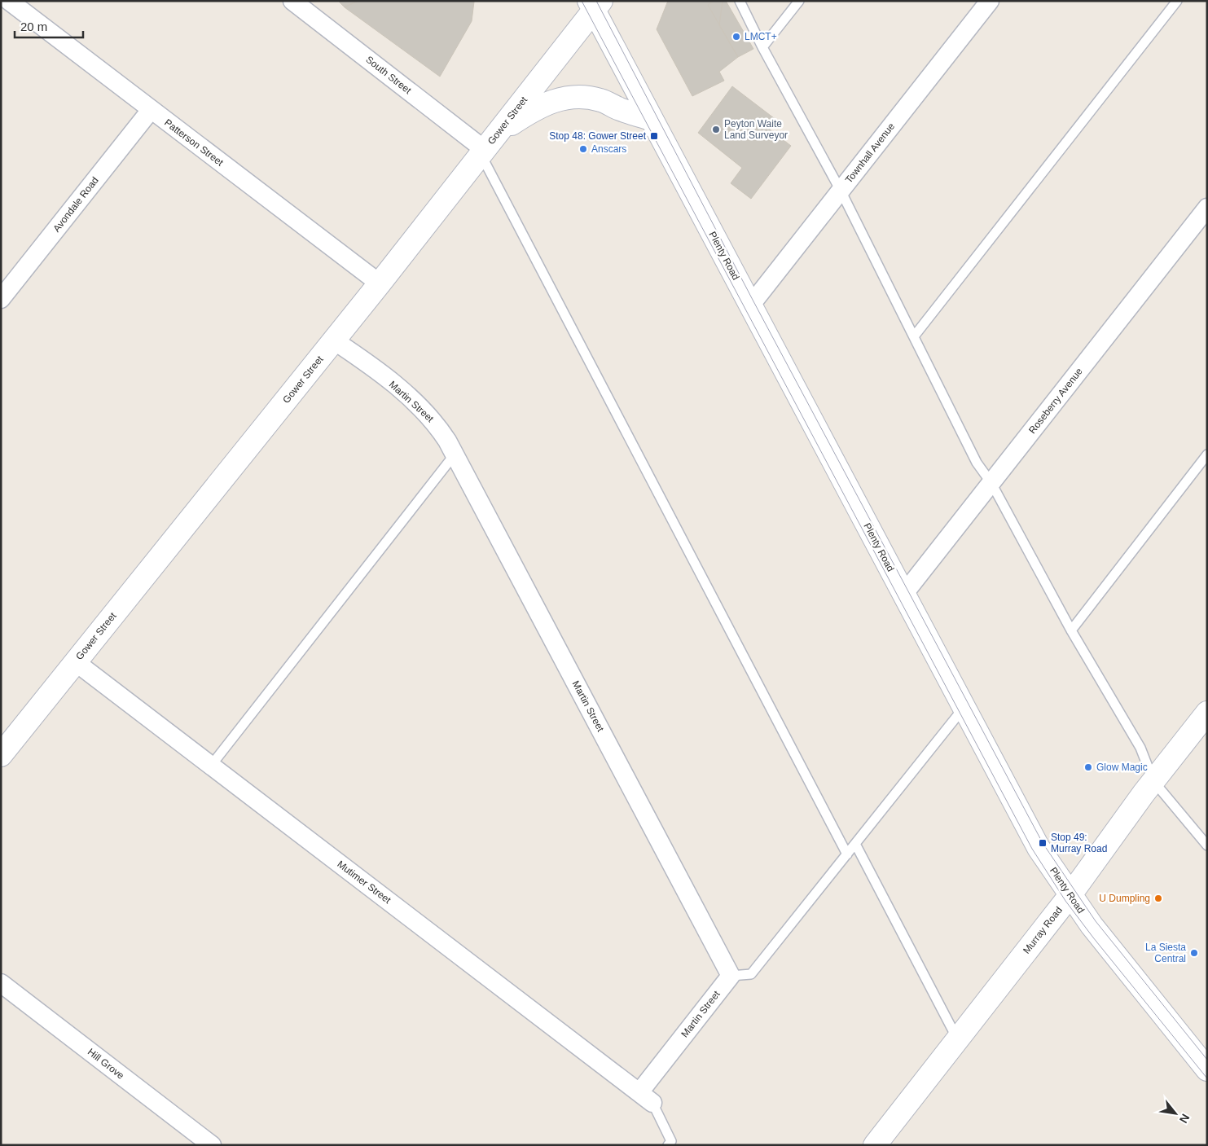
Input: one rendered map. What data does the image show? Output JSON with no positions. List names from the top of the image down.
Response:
{
  "streets": {
    "main road": ["Gower Street", "Plenty Road", "Murray Road"],
    "street": [
      "South Street",
      "Patterson Street",
      "Townhall Avenue",
      "Avondale Road",
      "Roseberry Avenue",
      "Martin Street",
      "Mutimer Street",
      "Hill Grove"
    ]
  },
  "crossings": [
    ["South Street", "Gower Street"],
    ["Gower Street", "Patterson Street"],
    ["Gower Street", "Plenty Road"],
    ["Gower Street", "Martin Street"],
    ["Gower Street", "Mutimer Street"],
    ["Patterson Street", "Avondale Road"],
    ["Townhall Avenue", "Plenty Road"],
    ["Plenty Road", "Roseberry Avenue"],
    ["Plenty Road", "Murray Road"],
    ["Martin Street", "Mutimer Street"]
  ],
  "places": {
    "other": [
      "LMCT+",
      "Peyton Waite Land Surveyor",
      "Anscars",
      "Glow Magic",
      "U Dumpling",
      "La Siesta Central"
    ],
    "transit": ["Stop 48: Gower Street", "Stop 49: Murray Road"]
  },
  "scale_bar": "20 m",
  "north": "bottom right"
}
